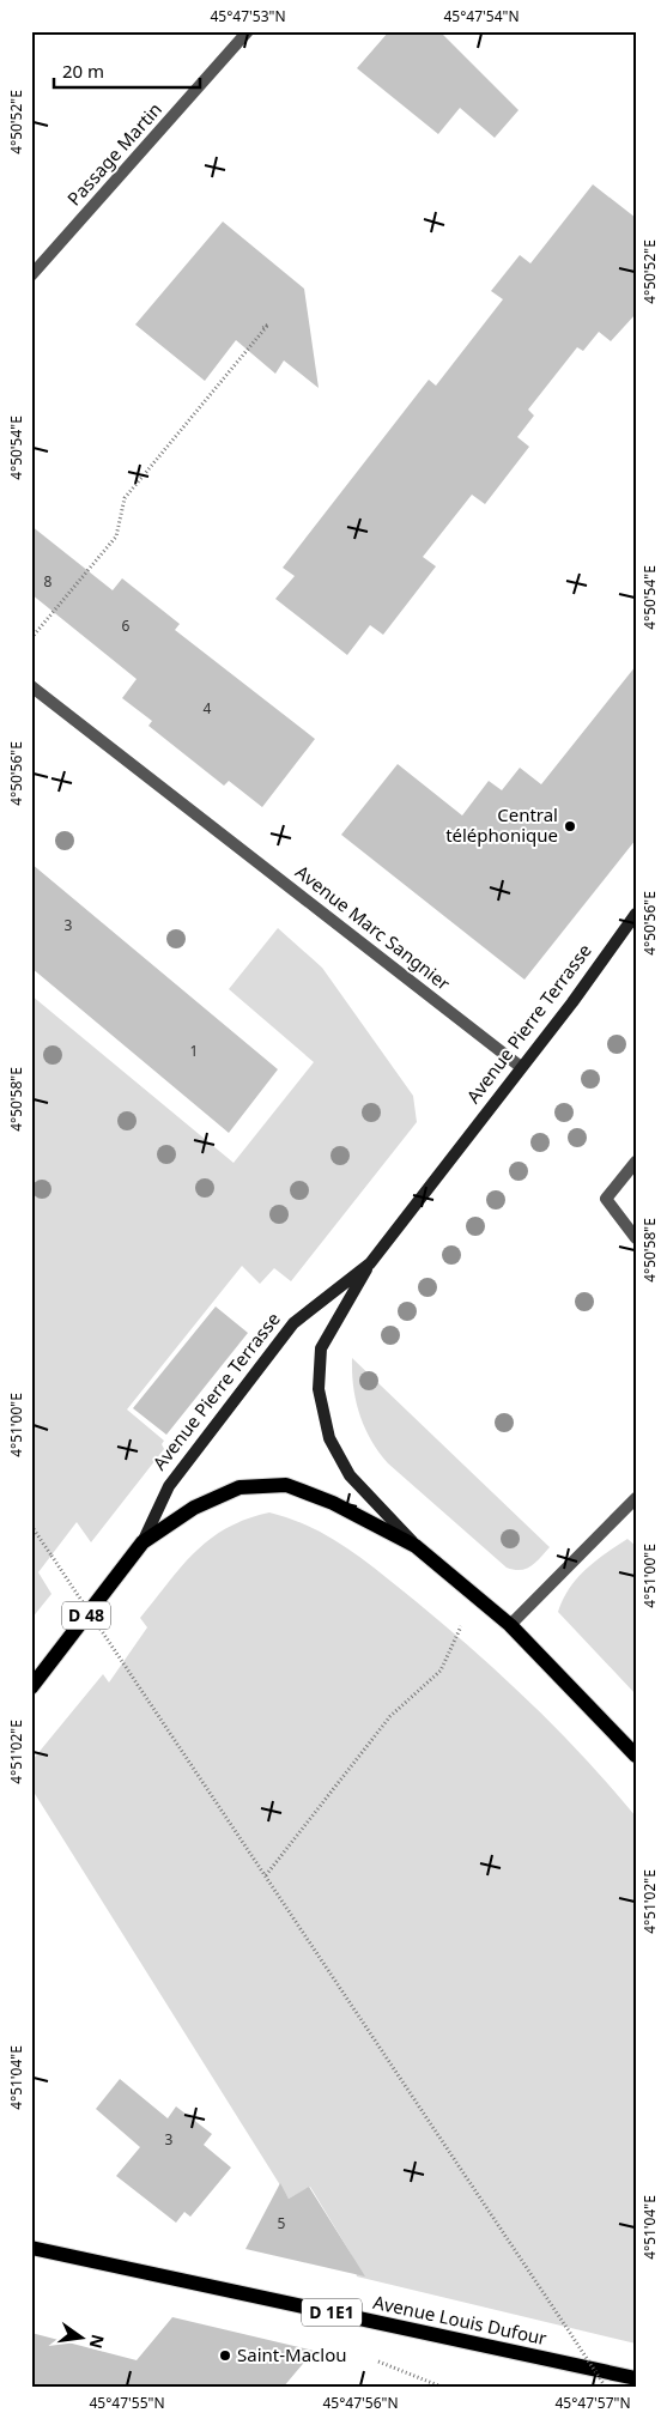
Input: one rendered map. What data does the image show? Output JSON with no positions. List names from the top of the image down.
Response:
{
  "streets": {
    "main road": [
      "Avenue Pierre Terrasse",
      "D 48",
      "D 1E1",
      "Avenue Louis Dufour"
    ],
    "street": ["Passage Martin", "Avenue Marc Sangnier"]
  },
  "crossings": [
    ["Avenue Marc Sangnier", "Avenue Pierre Terrasse"]
  ],
  "places": ["Central téléphonique", "Saint-Maclou"],
  "house_numbers": [
    "8",
    "6",
    "4",
    "3",
    "1",
    "3",
    "5"
  ],
  "scale_bar": "20 m",
  "north": "right",
  "coordinates": [
    "45°47'53\"N",
    "45°47'54\"N",
    "4°50'52\"E",
    "4°50'54\"E",
    "4°50'56\"E",
    "4°50'58\"E",
    "4°51'00\"E",
    "4°51'02\"E",
    "4°51'04\"E",
    "45°47'55\"N",
    "45°47'56\"N",
    "45°47'57\"N"
  ]
}
